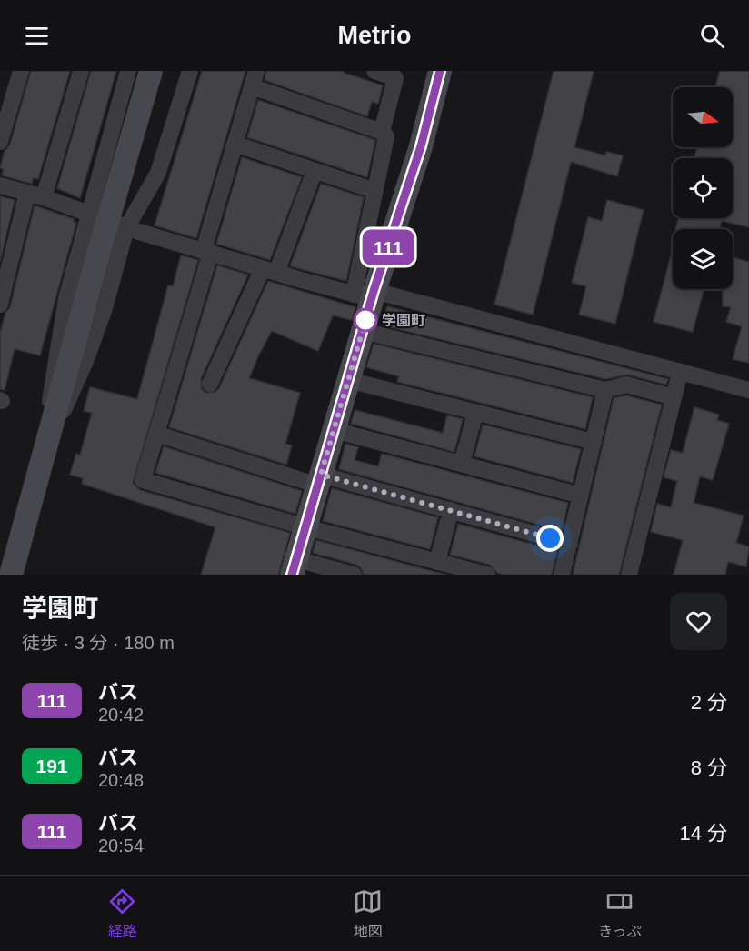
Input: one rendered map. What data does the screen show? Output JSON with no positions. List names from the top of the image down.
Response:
{
  "places": ["学園町"],
  "lines": ["bus line 111"],
  "north": "right",
  "page": {
    "header": "Metrio",
    "on_map": "111",
    "heading": ["学園町", "徒歩 · 3 分 · 180 m"],
    "list": [
      {
        "mark": "111",
        "name": "バス",
        "note": "20:42",
        "value": "2 分"
      },
      {
        "mark": "191",
        "name": "バス",
        "note": "20:48",
        "value": "8 分"
      },
      {
        "mark": "111",
        "name": "バス",
        "note": "20:54",
        "value": "14 分"
      }
    ],
    "tabs": ["経路", "地図", "きっぷ"]
  }
}
